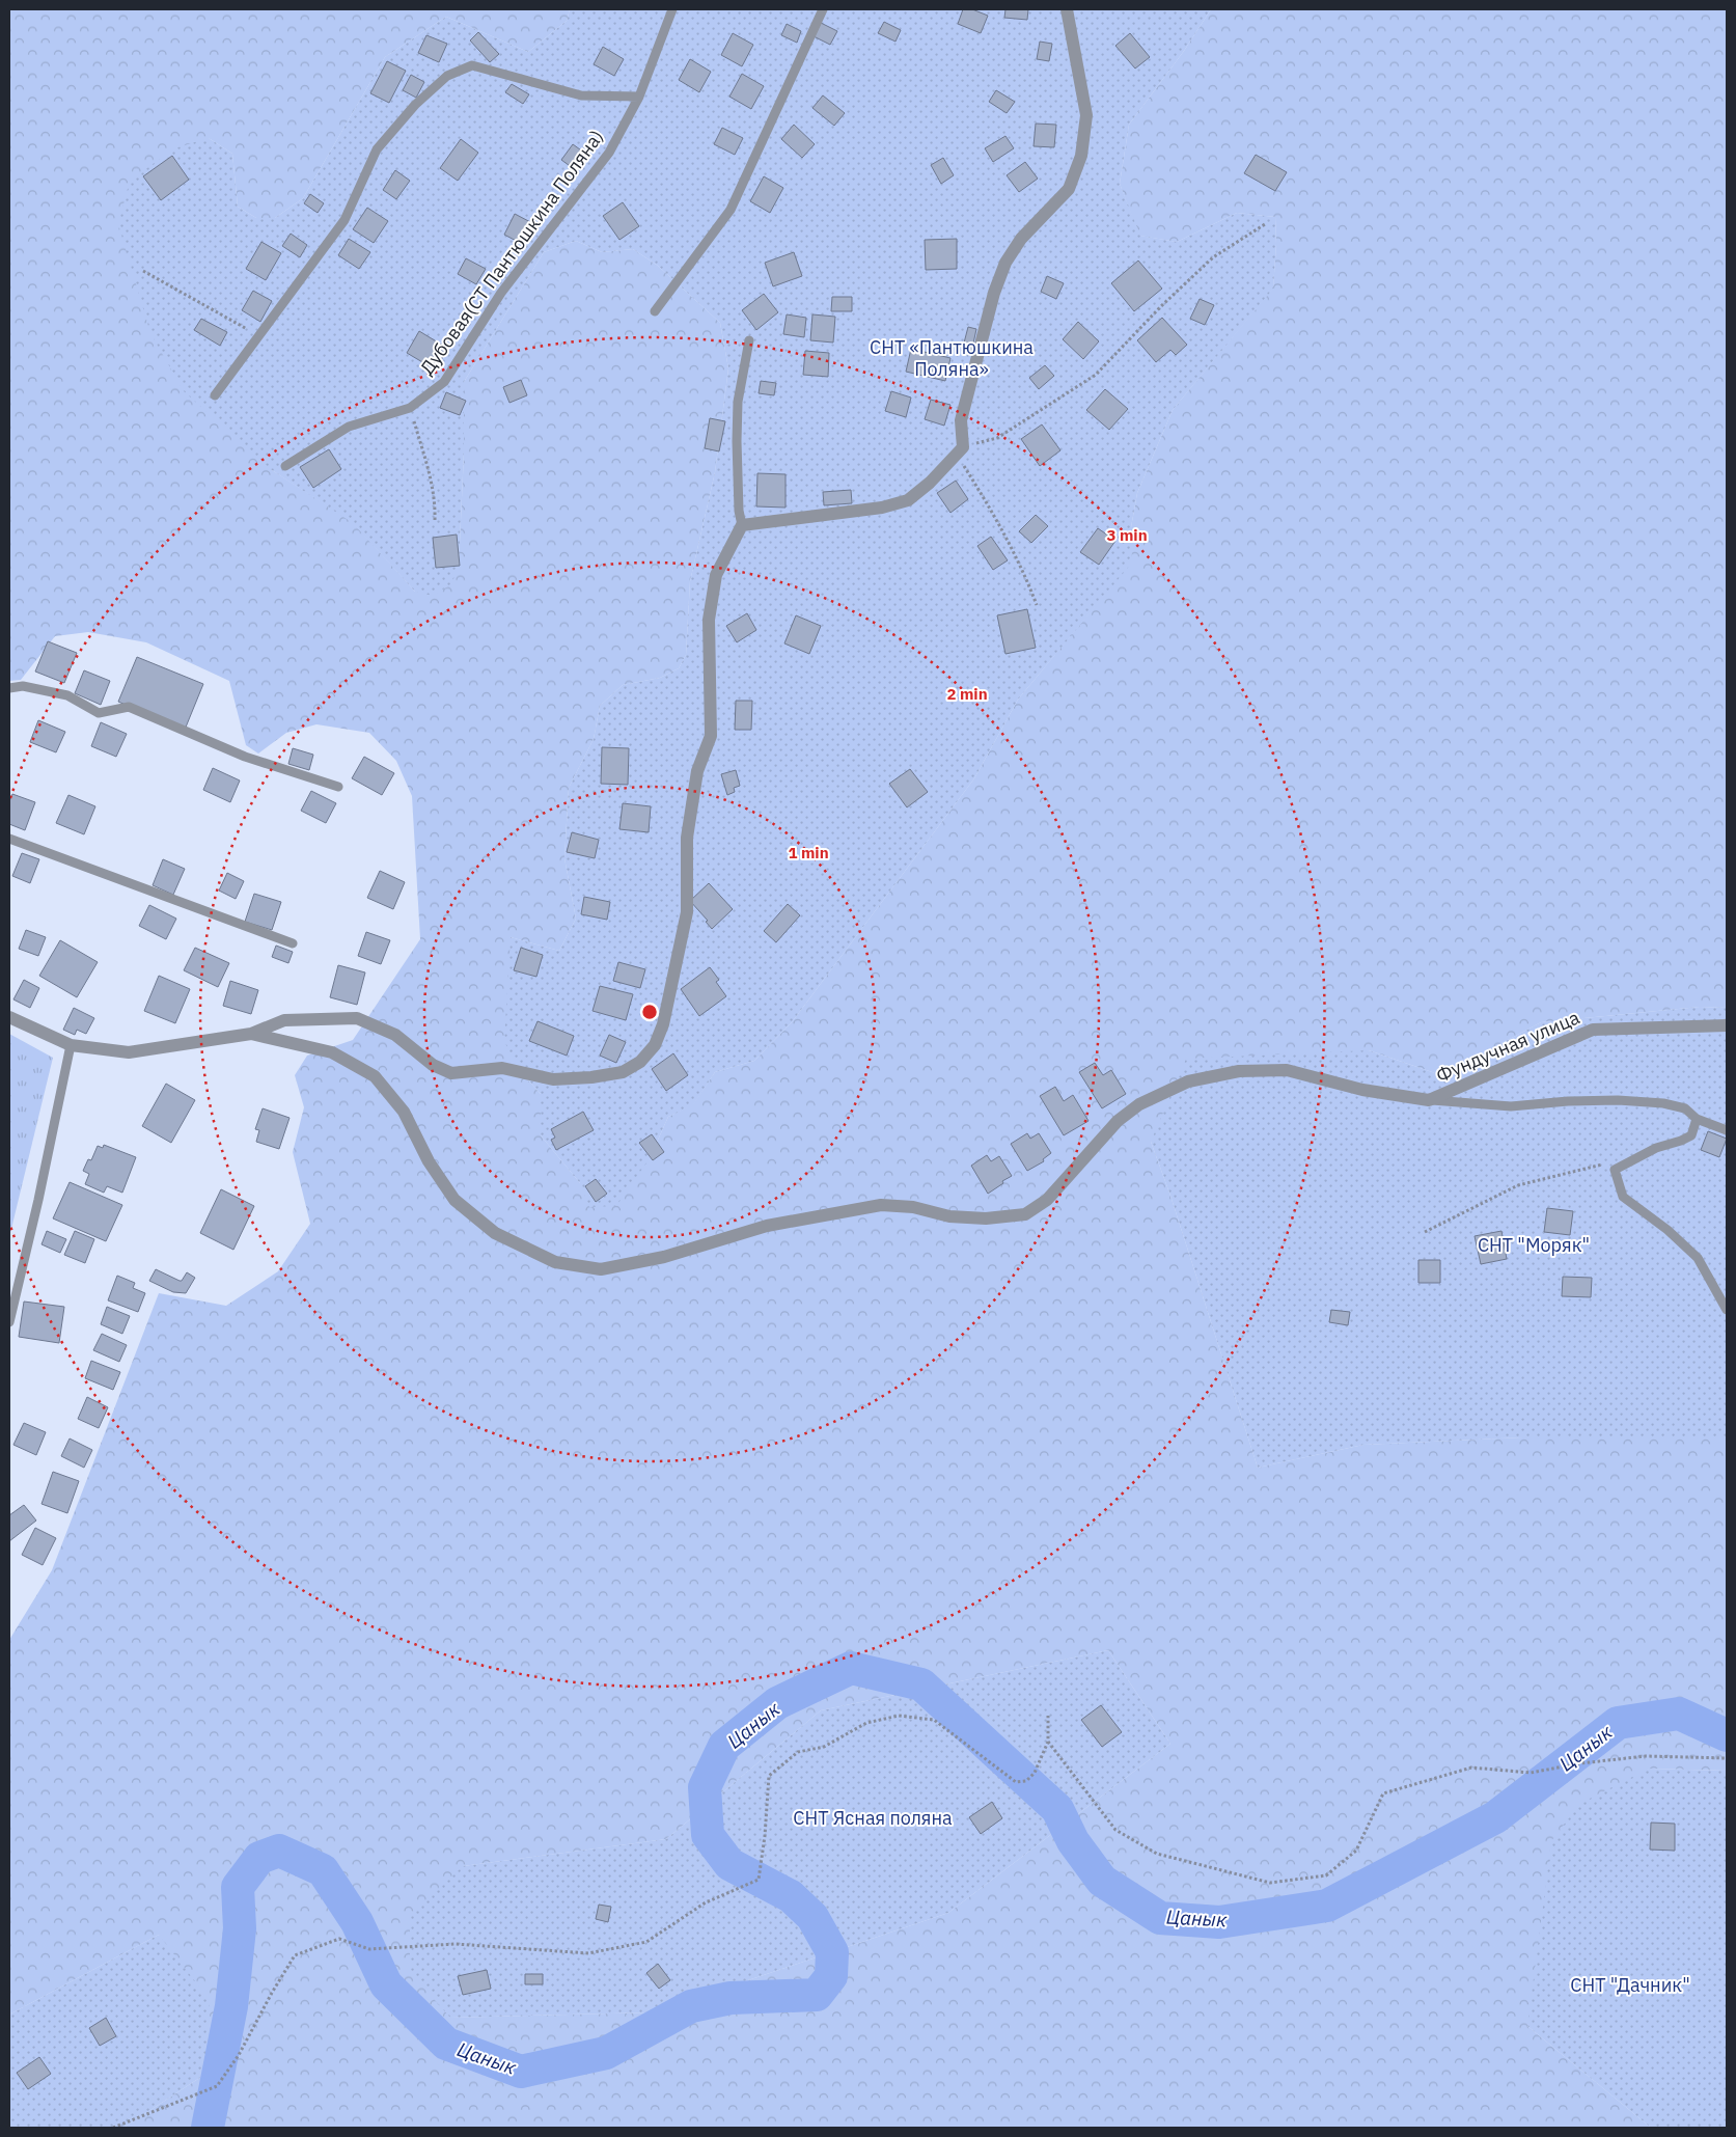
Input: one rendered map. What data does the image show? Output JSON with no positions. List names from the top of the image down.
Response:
{
  "streets": {
    "street": ["Фундучная улица"],
    "lane": ["Дубовая(СТ Пантюшкина Поляна)"]
  },
  "water": ["Цанык"],
  "parks": [
    "СНТ «Пантюшкина Поляна»",
    "СНТ \"Моряк\"",
    "СНТ Ясная поляна",
    "СНТ \"Дачник\""
  ],
  "rings": ["3 min", "2 min", "1 min"]
}
